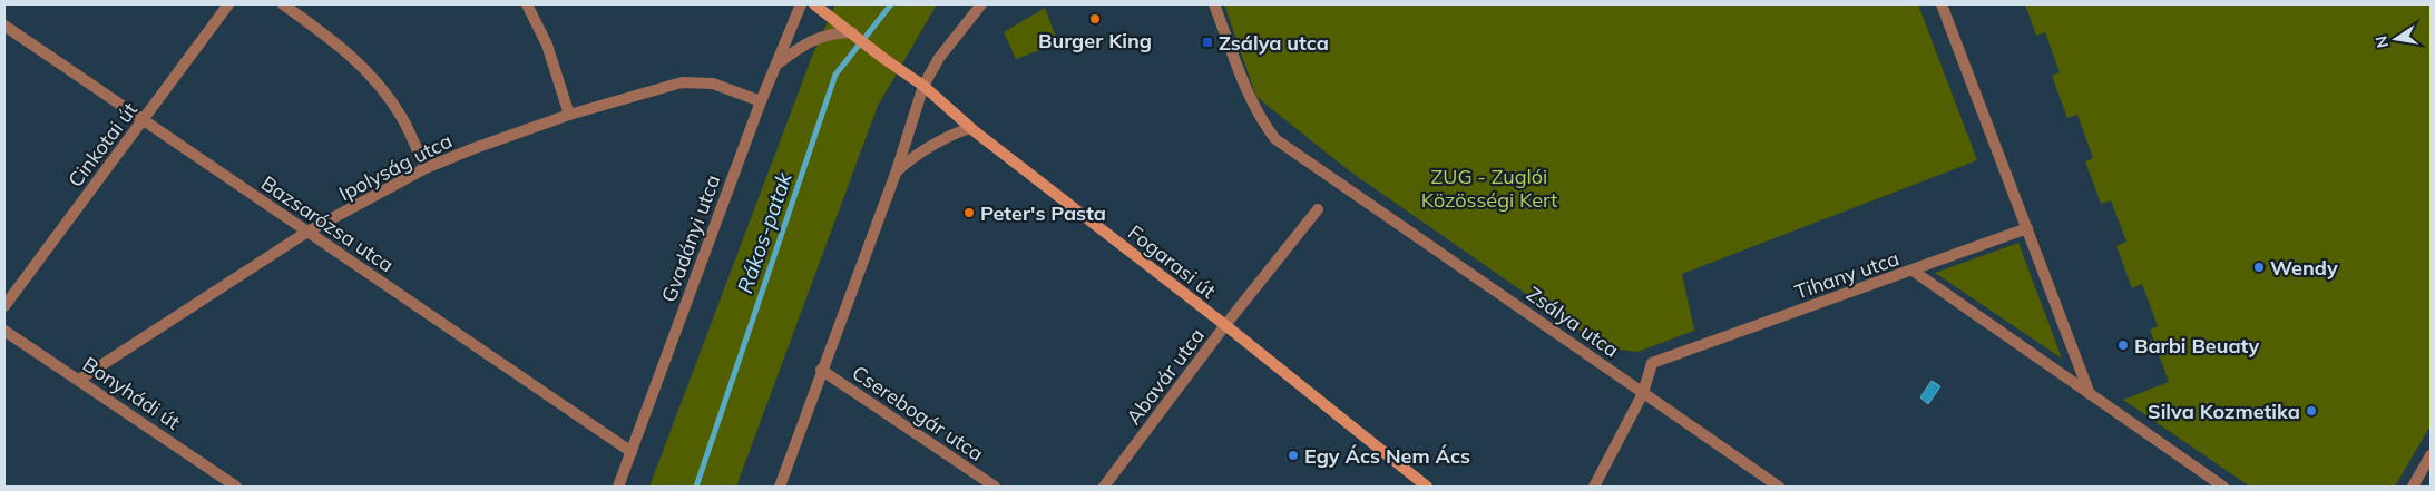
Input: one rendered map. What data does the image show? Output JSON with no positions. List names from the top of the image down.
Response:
{
  "streets": {
    "main road": ["Fogarasi út"],
    "street": [
      "Cinkotai út",
      "Ipolyság utca",
      "Bazsarózsa utca",
      "Gvadányi utca",
      "Tihany utca",
      "Zsálya utca",
      "Abavár utca",
      "Bonyhádi út",
      "Cserebogár utca"
    ]
  },
  "crossings": [
    ["Cinkotai út", "Bazsarózsa utca"],
    ["Ipolyság utca", "Bazsarózsa utca"],
    ["Ipolyság utca", "Gvadányi utca"],
    ["Ipolyság utca", "Bonyhádi út"],
    ["Bazsarózsa utca", "Gvadányi utca"],
    ["Fogarasi út", "Abavár utca"],
    ["Tihany utca", "Zsálya utca"]
  ],
  "water": ["Rákos-patak"],
  "parks": ["ZUG - Zuglói Közösségi Kert"],
  "places": {
    "other": [
      "Burger King",
      "Peter's Pasta",
      "Wendy",
      "Barbi Beuaty",
      "Silva Kozmetika",
      "Egy Ács Nem Ács"
    ],
    "transit": ["Zsálya utca"]
  },
  "north": "left"
}
